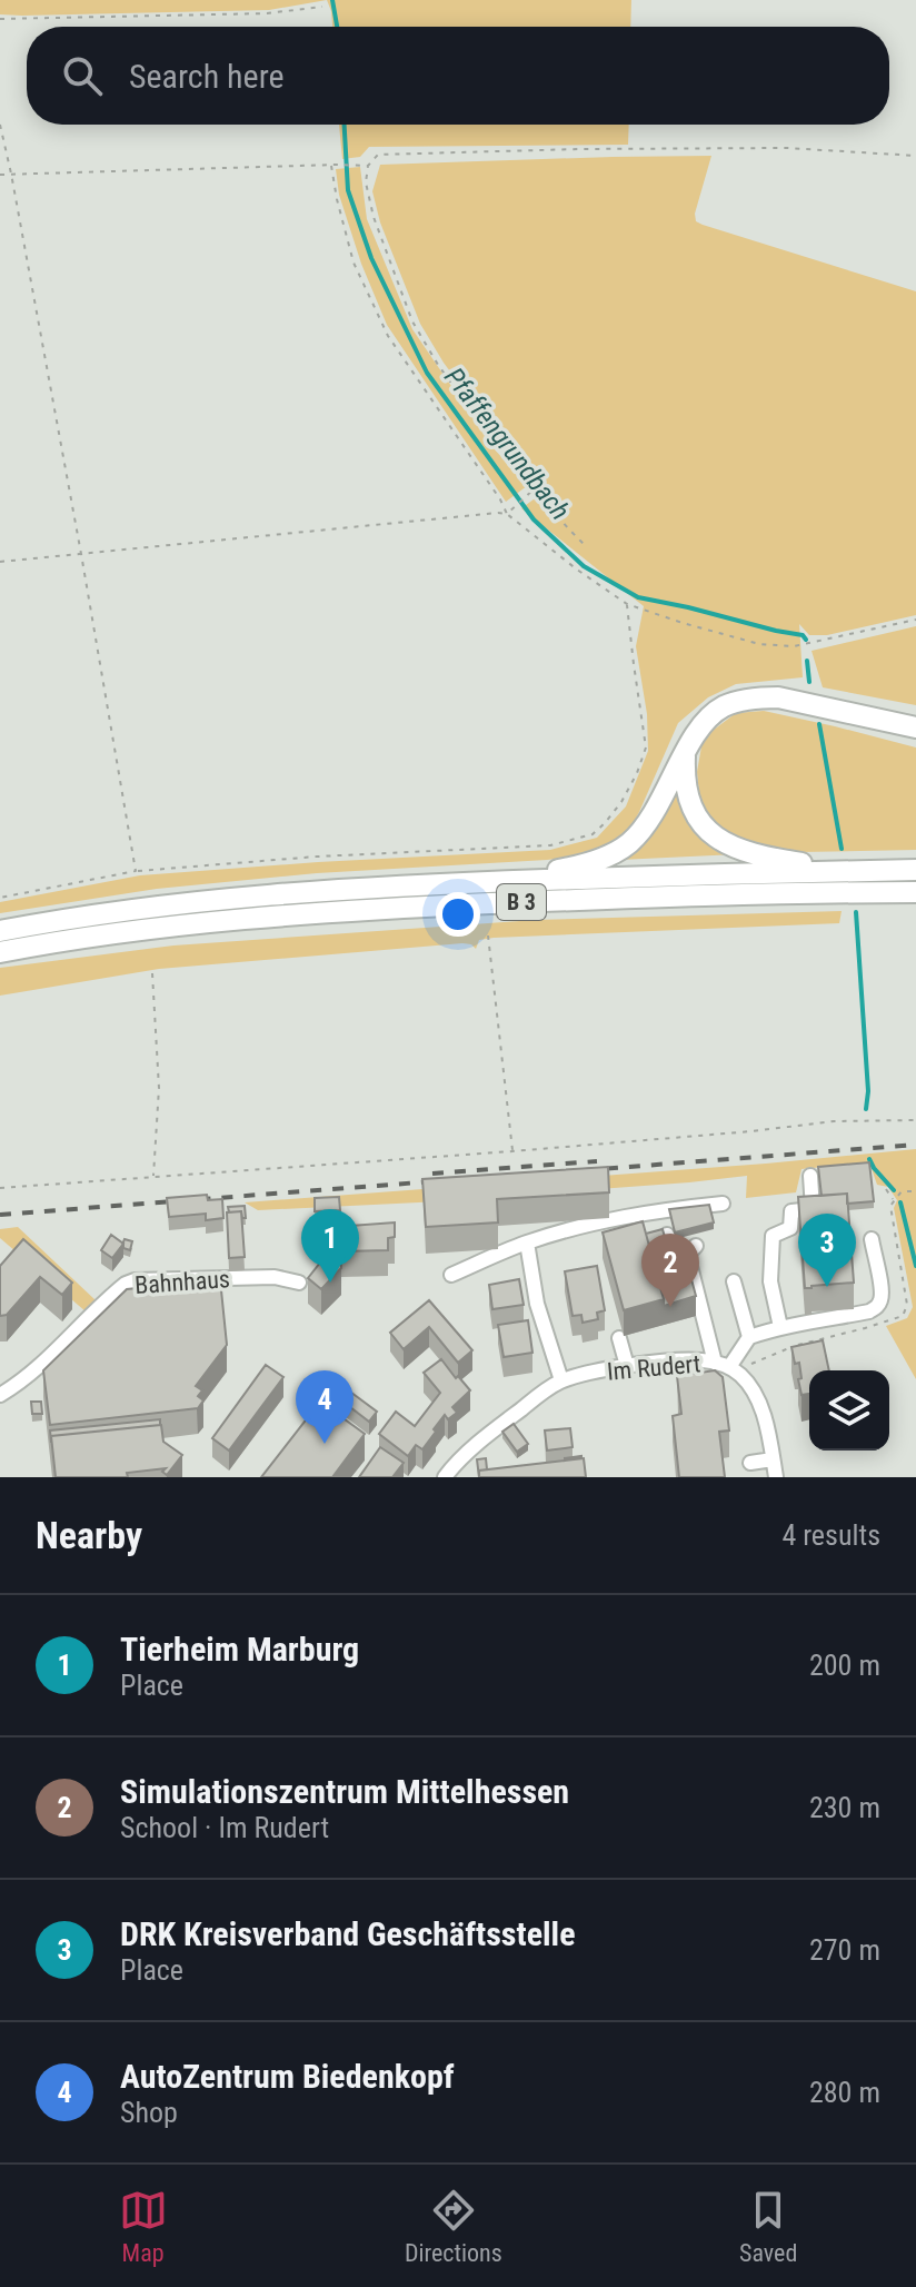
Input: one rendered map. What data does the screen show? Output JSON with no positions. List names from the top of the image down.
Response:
{
  "streets": {
    "highway": ["B 3"],
    "street": ["Bahnhaus", "Im Rudert"]
  },
  "water": ["Pfaffengrundbach"],
  "page": {
    "search": "Search here",
    "pins": [
      "1",
      "3",
      "2",
      "4"
    ],
    "heading": ["Nearby", "4 results"],
    "list": [
      {
        "mark": "1",
        "name": "Tierheim Marburg",
        "note": "Place",
        "value": "200 m"
      },
      {
        "mark": "2",
        "name": "Simulationszentrum Mittelhessen",
        "note": "School · Im Rudert",
        "value": "230 m"
      },
      {
        "mark": "3",
        "name": "DRK Kreisverband Geschäftsstelle",
        "note": "Place",
        "value": "270 m"
      },
      {
        "mark": "4",
        "name": "AutoZentrum Biedenkopf",
        "note": "Shop",
        "value": "280 m"
      }
    ],
    "nav": ["Map", "Directions", "Saved"]
  }
}
